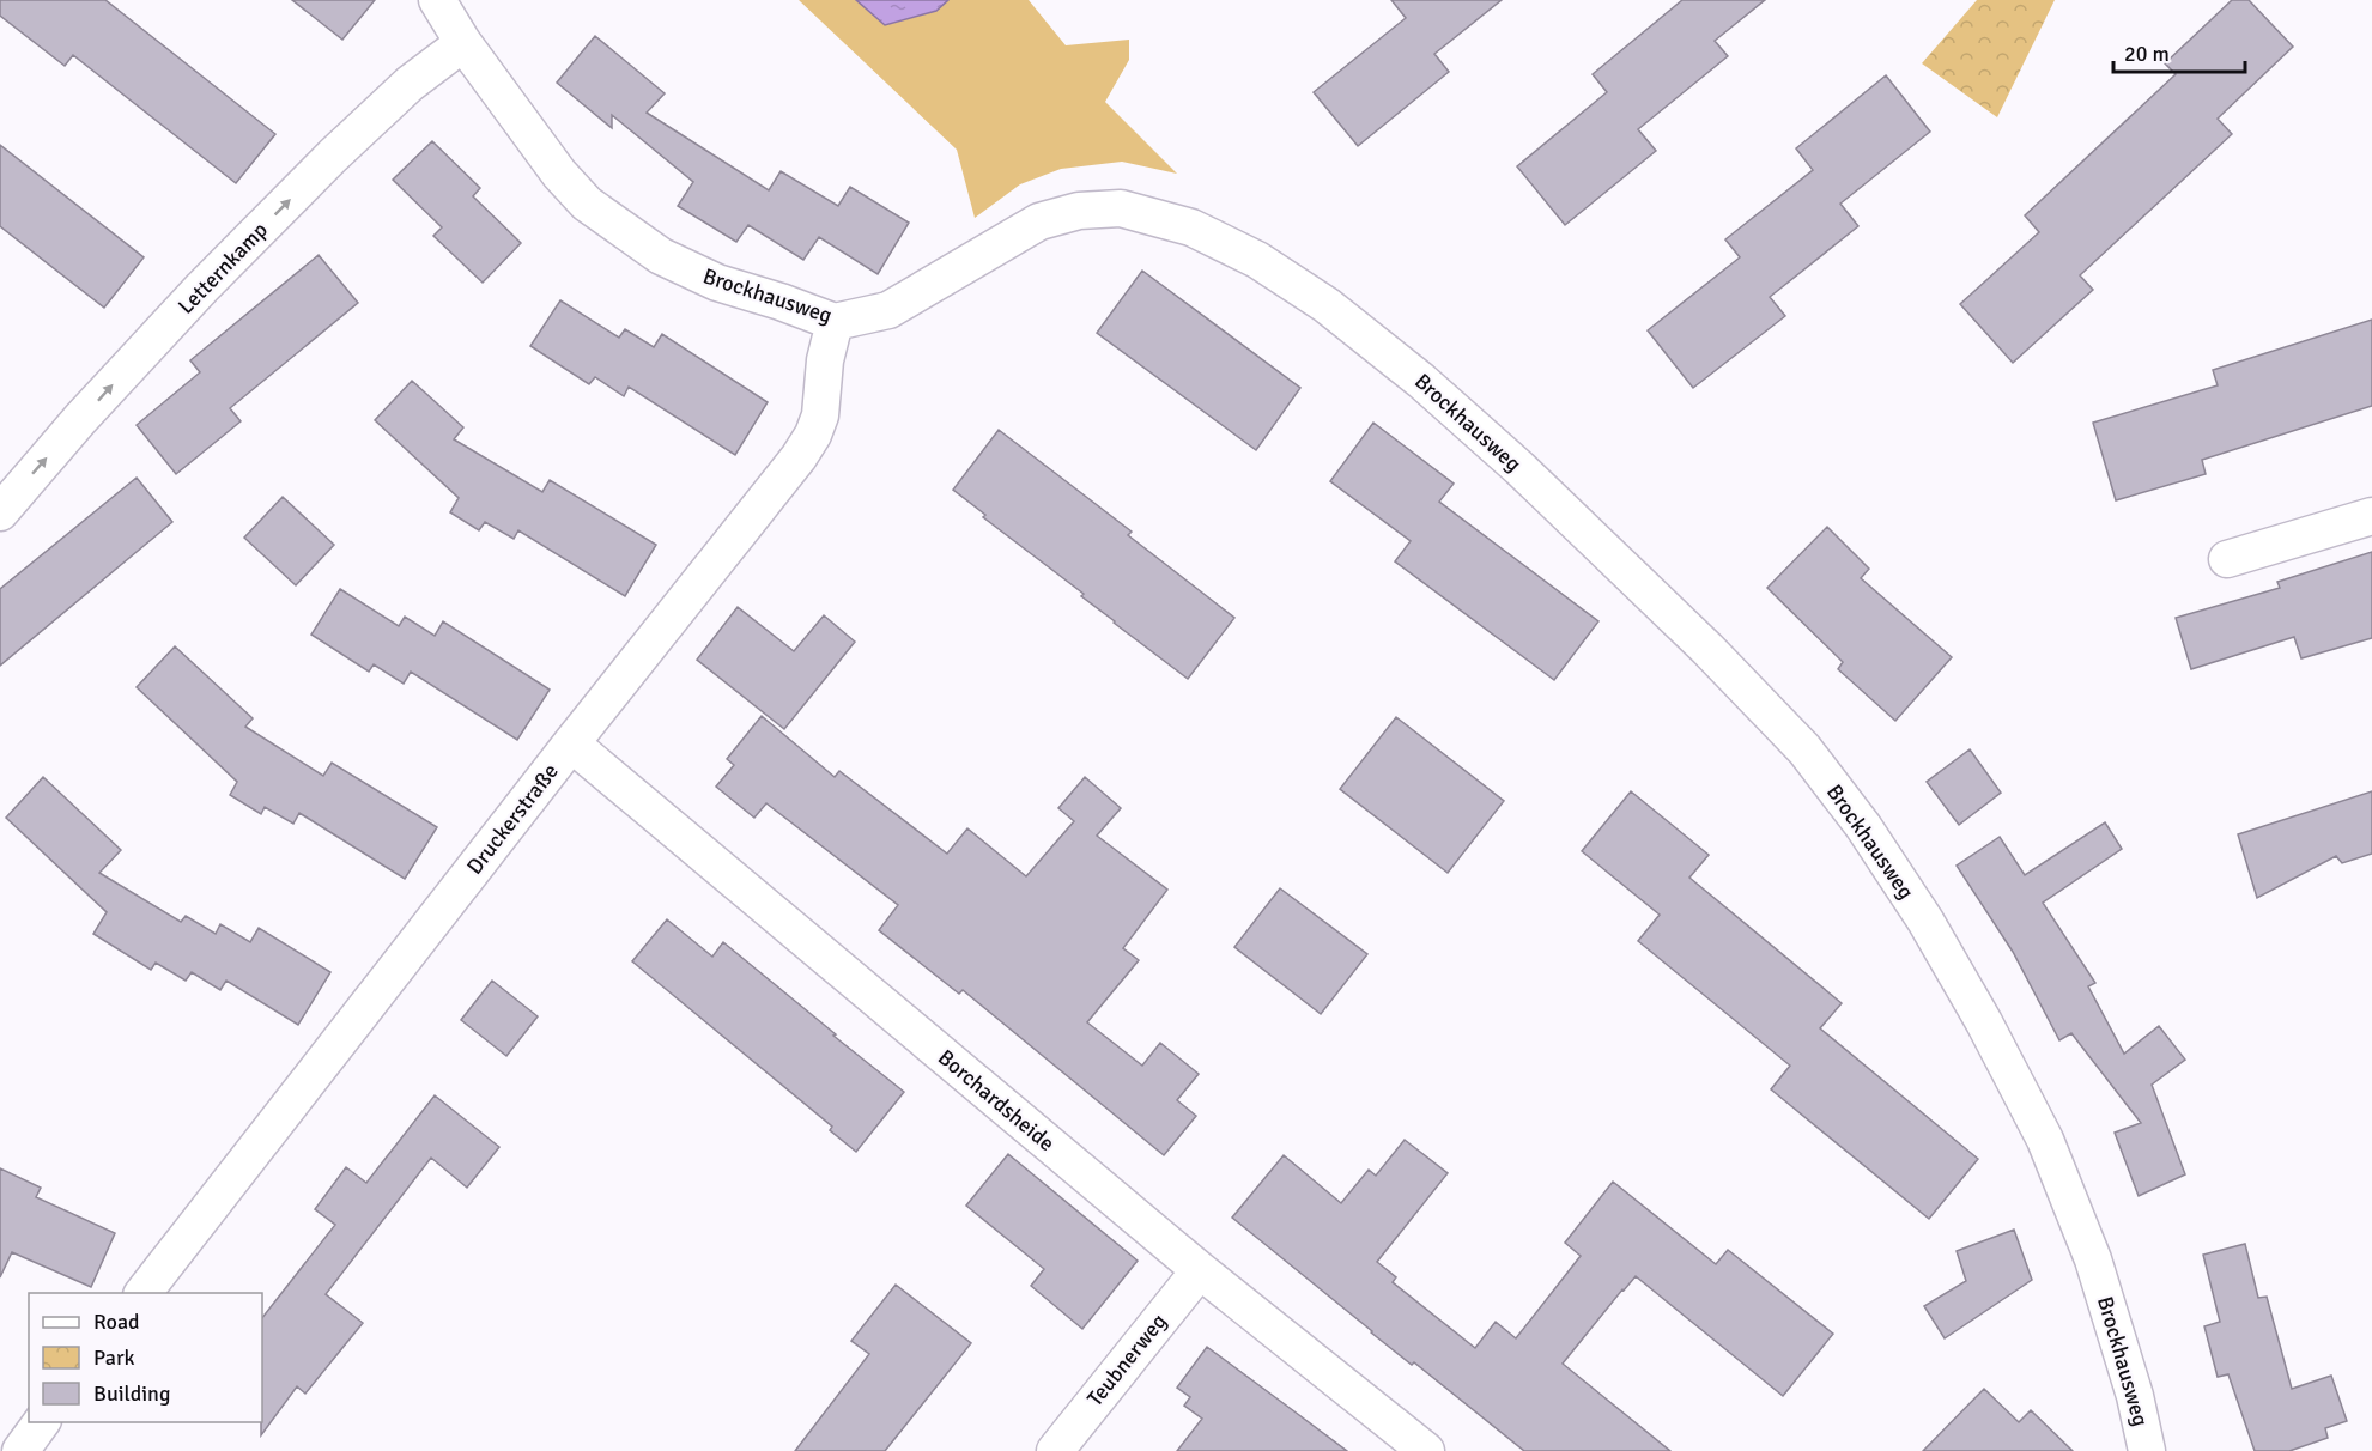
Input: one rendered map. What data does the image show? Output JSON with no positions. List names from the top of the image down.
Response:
{
  "streets": {
    "street": [
      "Letternkamp",
      "Brockhausweg",
      "Druckerstraße",
      "Borchardsheide",
      "Teubnerweg"
    ]
  },
  "crossings": [
    ["Letternkamp", "Brockhausweg"],
    ["Brockhausweg", "Druckerstraße"],
    ["Druckerstraße", "Borchardsheide"],
    ["Borchardsheide", "Teubnerweg"]
  ],
  "one_way": ["Letternkamp"],
  "legend": ["Road", "Park", "Building"],
  "scale_bar": "20 m"
}
